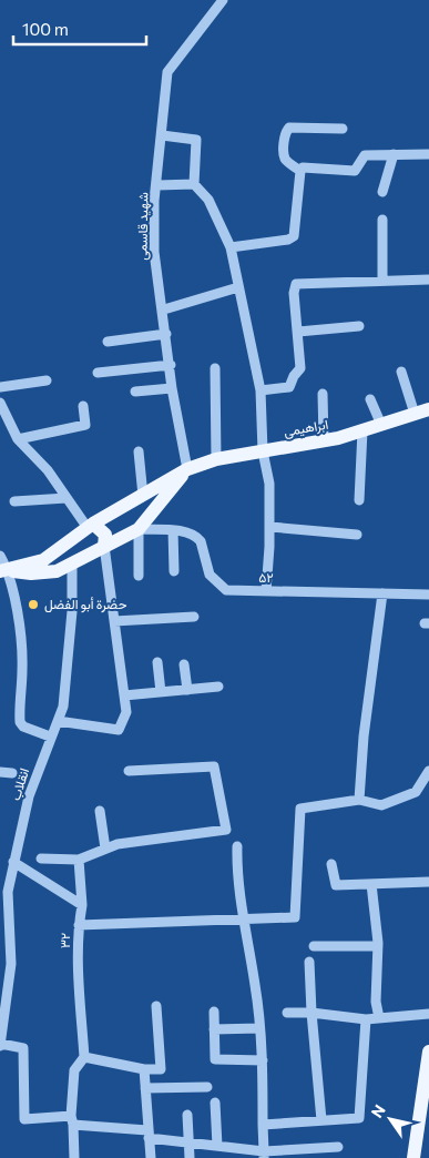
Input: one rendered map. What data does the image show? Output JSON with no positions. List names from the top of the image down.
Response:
{
  "streets": {
    "main road": ["ابراهیمی"],
    "street": [
      "شهید قاسمی",
      "۵۲",
      "انقلاب",
      "۳۲"
    ]
  },
  "crossings": [
    ["شهید قاسمی", "ابراهیمی"]
  ],
  "places": ["حضرة أبو الفضل"],
  "scale_bar": "100 m",
  "north": "top left"
}
